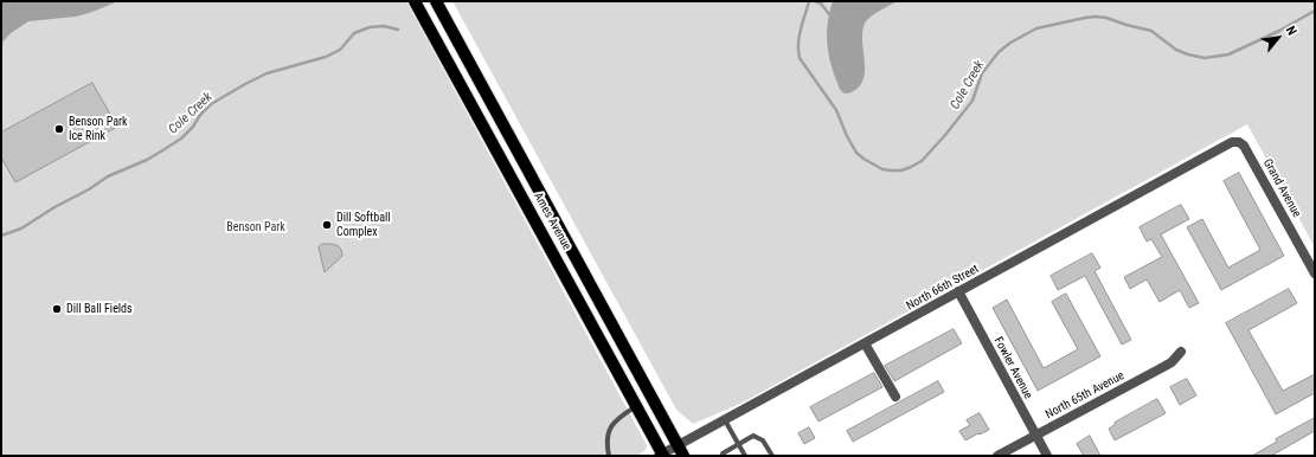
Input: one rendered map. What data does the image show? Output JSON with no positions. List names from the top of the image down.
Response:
{
  "streets": {
    "main road": ["Ames Avenue"],
    "street": [
      "Grand Avenue",
      "North 66th Street",
      "Fowler Avenue",
      "North 65th Avenue"
    ]
  },
  "crossings": [
    ["Grand Avenue", "North 66th Street"],
    ["Ames Avenue", "North 66th Street"],
    ["North 66th Street", "Fowler Avenue"],
    ["Fowler Avenue", "North 65th Avenue"]
  ],
  "water": ["Cole Creek"],
  "parks": ["Benson Park"],
  "places": ["Benson Park Ice Rink", "Dill Softball Complex", "Dill Ball Fields"],
  "north": "top right"
}
